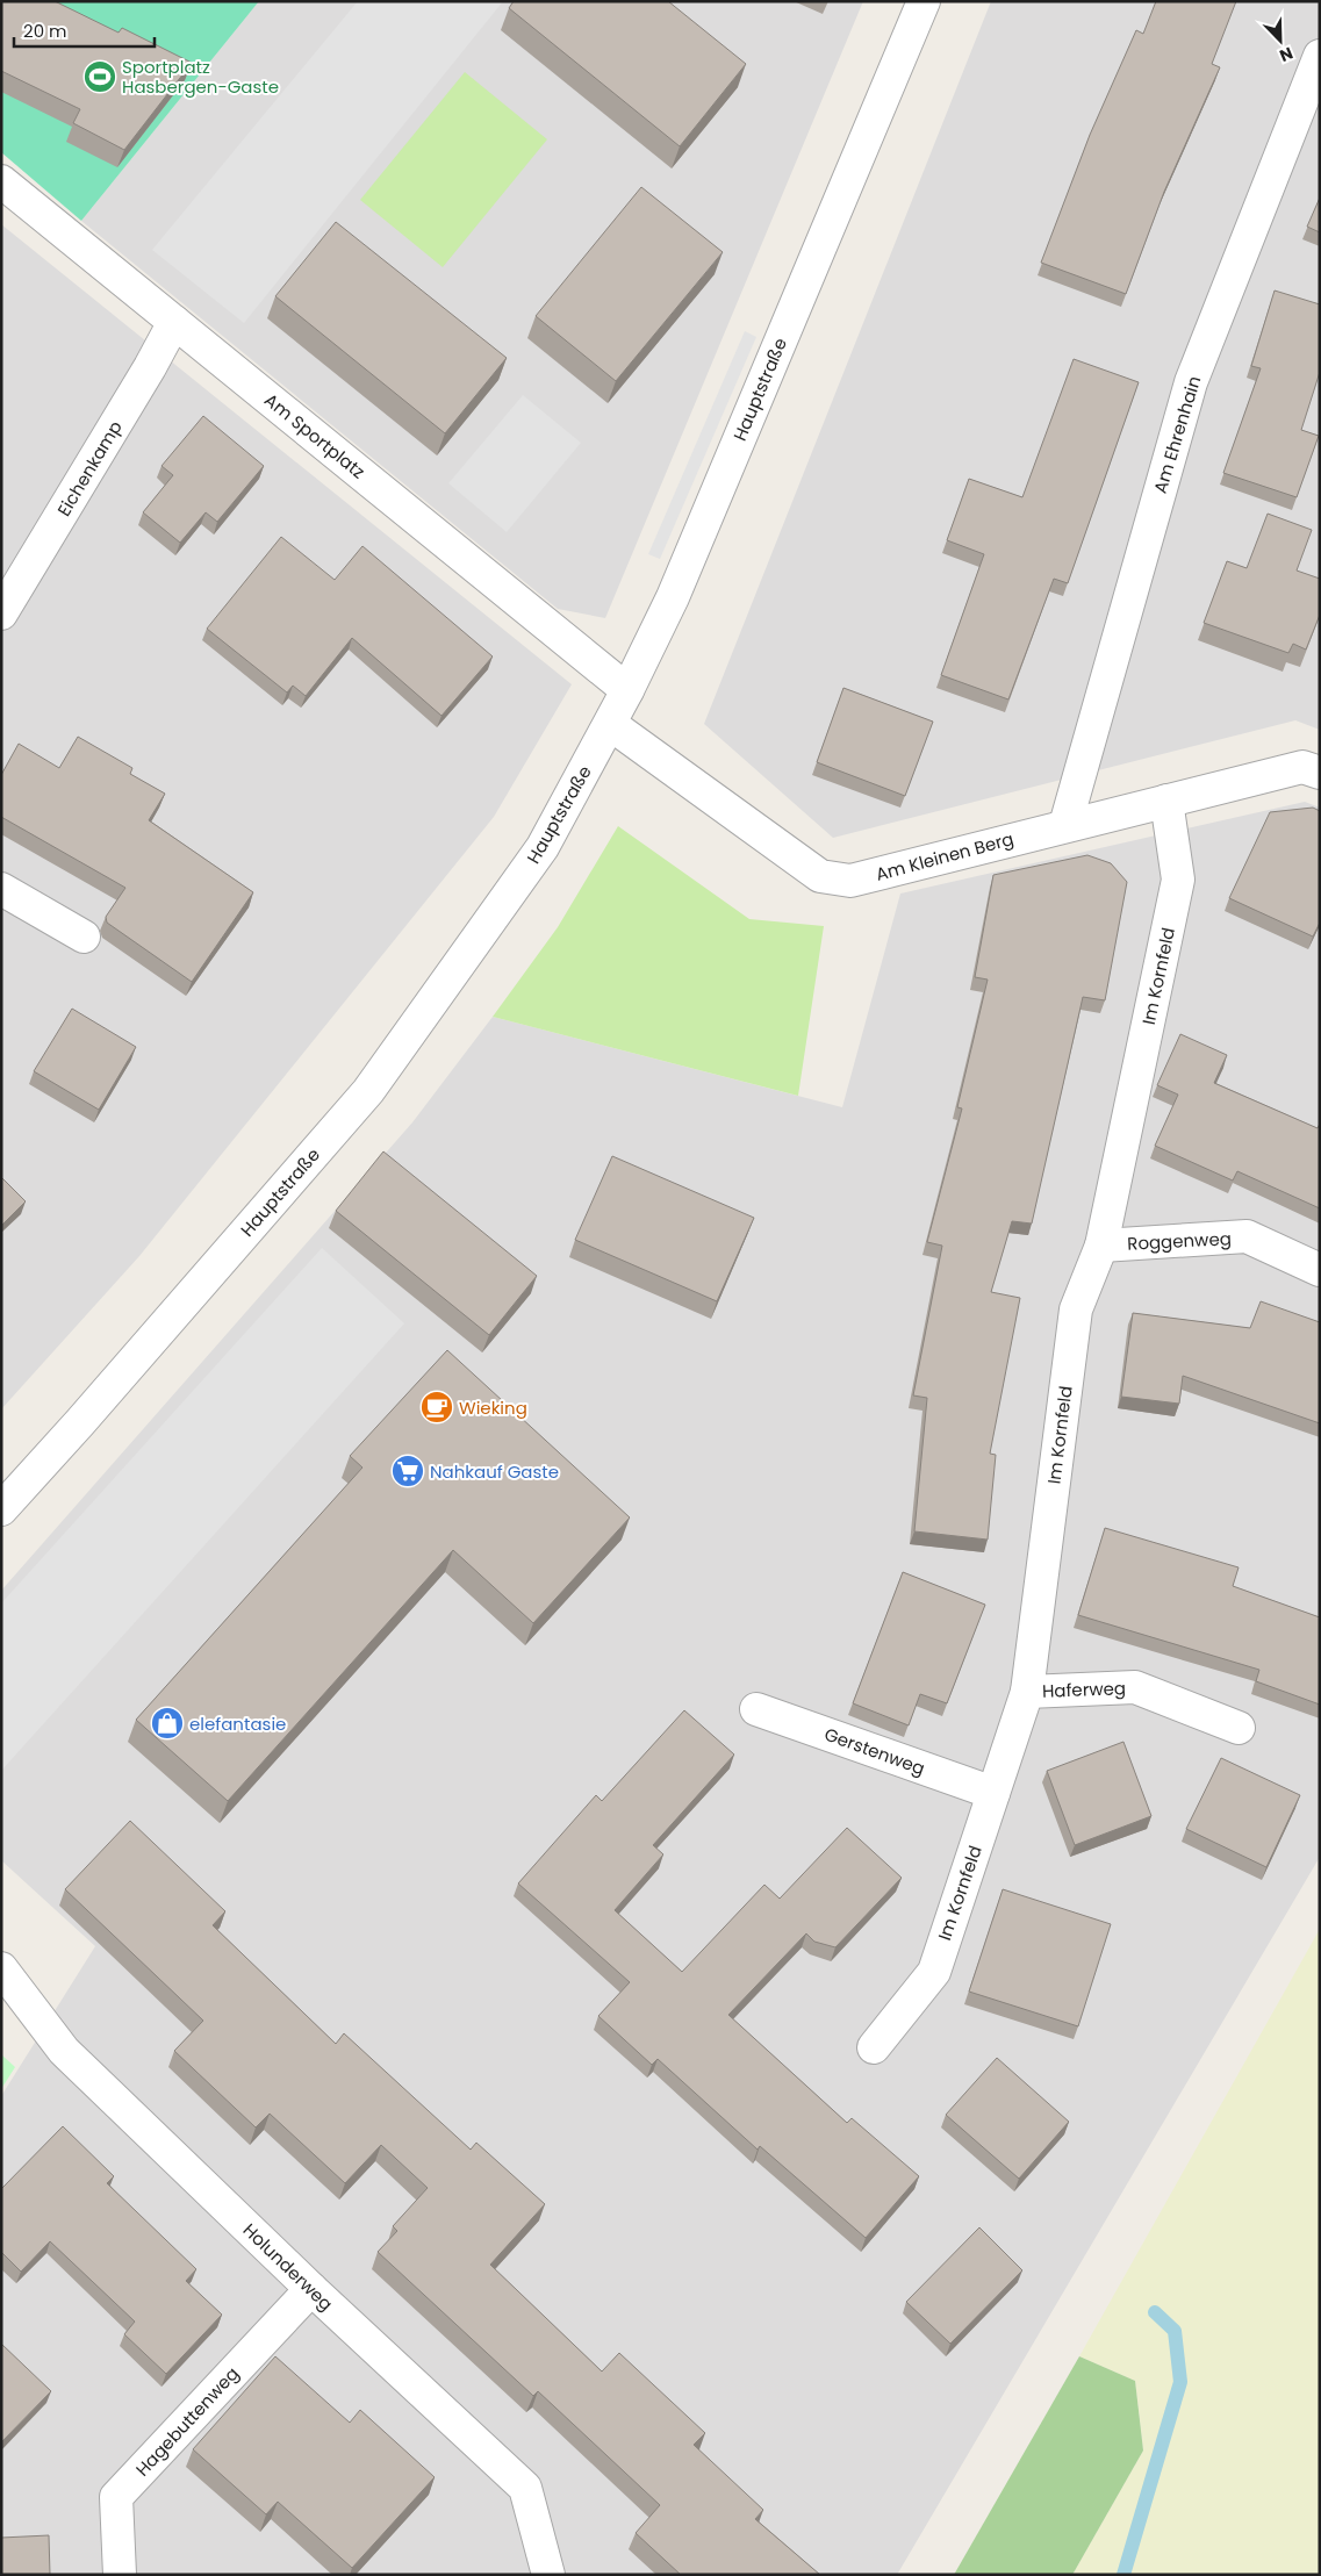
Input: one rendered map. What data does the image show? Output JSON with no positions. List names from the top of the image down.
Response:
{
  "streets": {
    "street": [
      "Hauptstraße",
      "Am Ehrenhain",
      "Am Sportplatz",
      "Eichenkamp",
      "Am Kleinen Berg",
      "Im Kornfeld",
      "Roggenweg",
      "Haferweg",
      "Gerstenweg",
      "Holunderweg",
      "Hagebuttenweg"
    ]
  },
  "crossings": [
    ["Hauptstraße", "Am Sportplatz"],
    ["Hauptstraße", "Am Kleinen Berg"],
    ["Am Ehrenhain", "Am Kleinen Berg"],
    ["Am Sportplatz", "Eichenkamp"],
    ["Am Kleinen Berg", "Im Kornfeld"],
    ["Im Kornfeld", "Roggenweg"],
    ["Im Kornfeld", "Haferweg"],
    ["Im Kornfeld", "Gerstenweg"],
    ["Holunderweg", "Hagebuttenweg"]
  ],
  "places": {
    "sports": ["Sportplatz Hasbergen-Gaste"],
    "cafe": ["Wieking"],
    "supermarket": ["Nahkauf Gaste"],
    "shop": ["elefantasie"]
  },
  "scale_bar": "20 m",
  "north": "bottom right"
}
